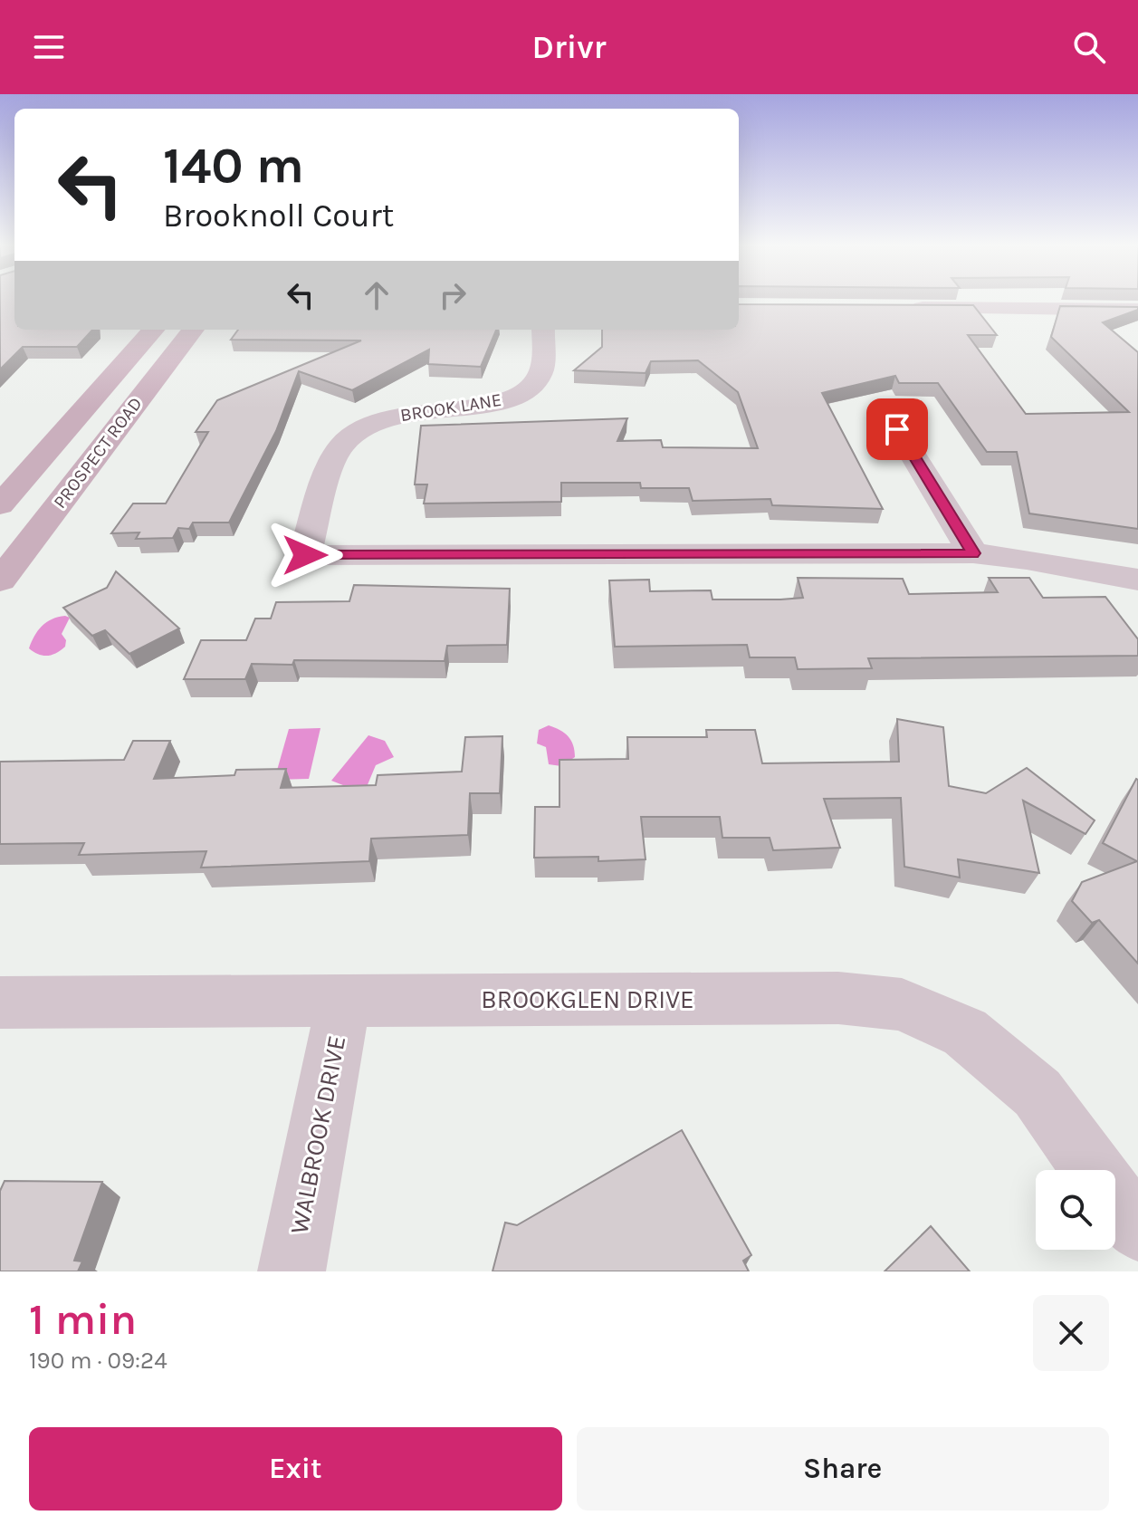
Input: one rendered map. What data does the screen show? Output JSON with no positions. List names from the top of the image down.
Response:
{
  "streets": {
    "main road": ["PROSPECT ROAD"],
    "street": ["BROOK LANE", "BROOKGLEN DRIVE", "WALBROOK DRIVE"]
  },
  "crossings": [
    ["BROOKGLEN DRIVE", "WALBROOK DRIVE"]
  ],
  "page": {
    "header": "Drivr",
    "turn": ["140 m", "Brooknoll Court"],
    "heading": ["1 min", "190 m · 09:24"],
    "buttons": ["Exit", "Share"]
  }
}
